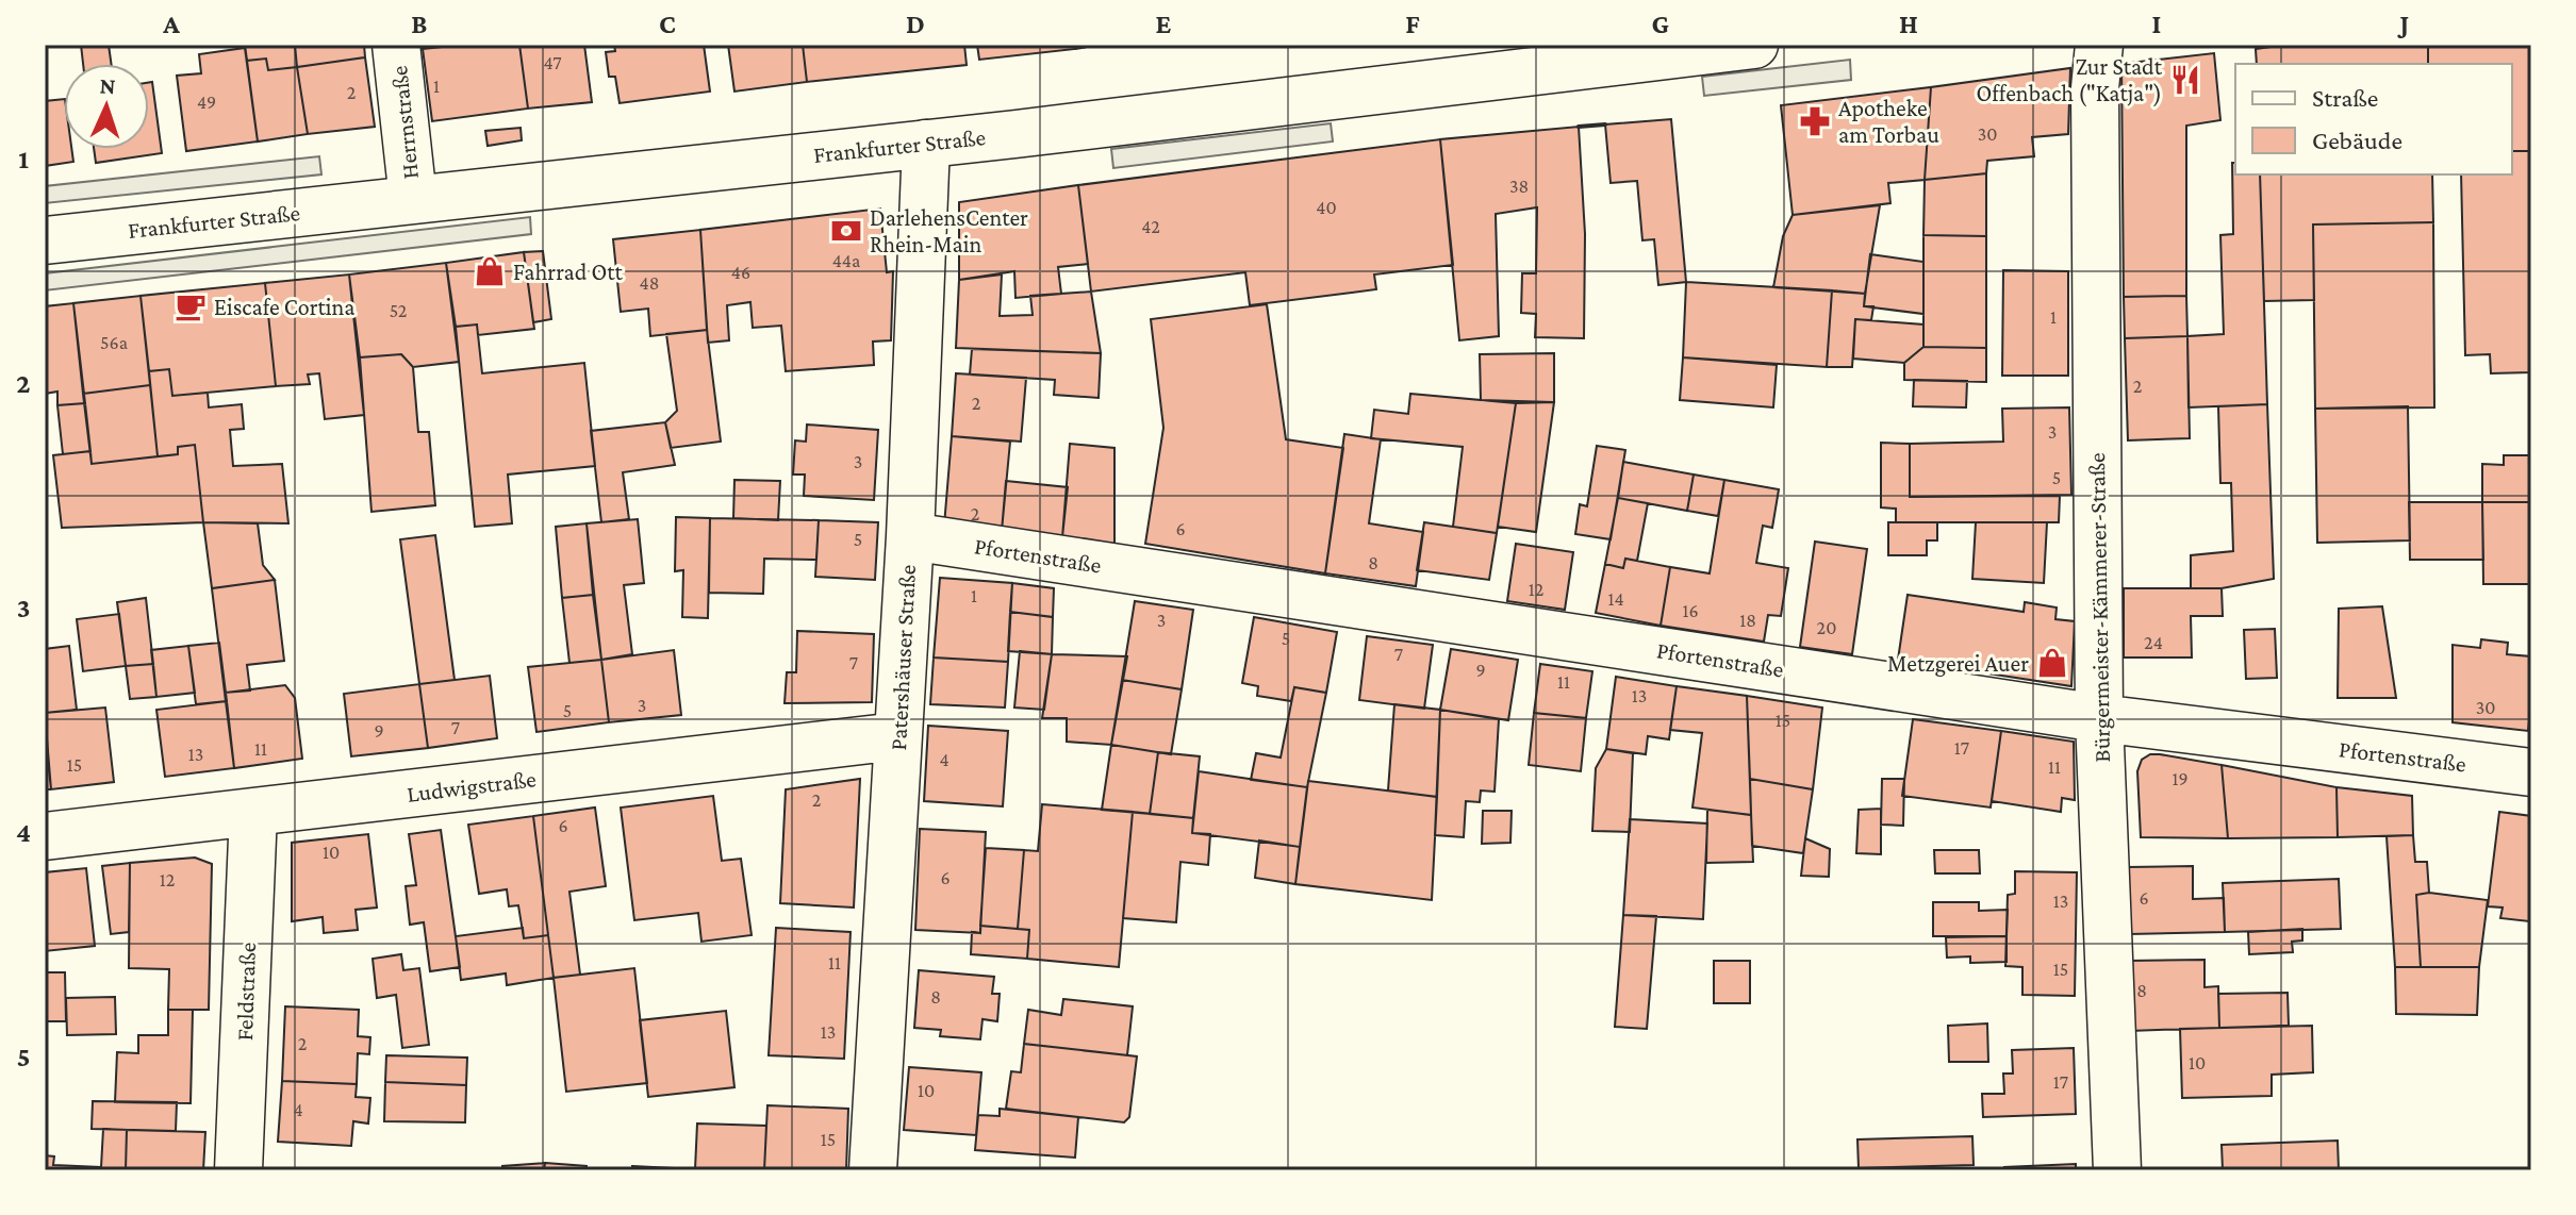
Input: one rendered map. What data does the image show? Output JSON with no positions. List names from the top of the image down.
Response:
{
  "streets": {
    "street": [
      "Herrnstraße",
      "Frankfurter Straße",
      "Pfortenstraße",
      "Bürgermeister-Kämmerer-Straße",
      "Patershäuser Straße",
      "Ludwigstraße",
      "Feldstraße"
    ]
  },
  "crossings": [
    ["Herrnstraße", "Frankfurter Straße"],
    ["Frankfurter Straße", "Patershäuser Straße"],
    ["Pfortenstraße", "Bürgermeister-Kämmerer-Straße"],
    ["Pfortenstraße", "Patershäuser Straße"],
    ["Patershäuser Straße", "Ludwigstraße"],
    ["Ludwigstraße", "Feldstraße"]
  ],
  "places": {
    "restaurant": ["Zur Stadt Offenbach (\"Katja\")"],
    "pharmacy": ["Apotheke am Torbau"],
    "bank": ["DarlehensCenter Rhein-Main"],
    "shop": ["Fahrrad Ott", "Metzgerei Auer"],
    "cafe": ["Eiscafe Cortina"]
  },
  "house_numbers": [
    "47",
    "1",
    "2",
    "49",
    "30",
    "38",
    "40",
    "42",
    "44a",
    "46",
    "48",
    "52",
    "1",
    "56a",
    "2",
    "2",
    "3",
    "3",
    "5",
    "2",
    "6",
    "5",
    "8",
    "12",
    "1",
    "14",
    "16",
    "3",
    "18",
    "20",
    "5",
    "24",
    "7",
    "7",
    "9",
    "11",
    "13",
    "3",
    "30",
    "5",
    "15",
    "7",
    "9",
    "17",
    "11",
    "13",
    "4",
    "15",
    "11",
    "19",
    "2",
    "6",
    "10",
    "6",
    "12",
    "6",
    "13",
    "11",
    "15",
    "8",
    "8",
    "13",
    "2",
    "10",
    "17",
    "10",
    "4",
    "15"
  ],
  "legend": ["Straße", "Gebäude"],
  "north": "top",
  "grid": {
    "columns": [
      "A",
      "B",
      "C",
      "D",
      "E",
      "F",
      "G",
      "H",
      "I",
      "J"
    ],
    "rows": [
      "1",
      "2",
      "3",
      "4",
      "5"
    ]
  }
}
